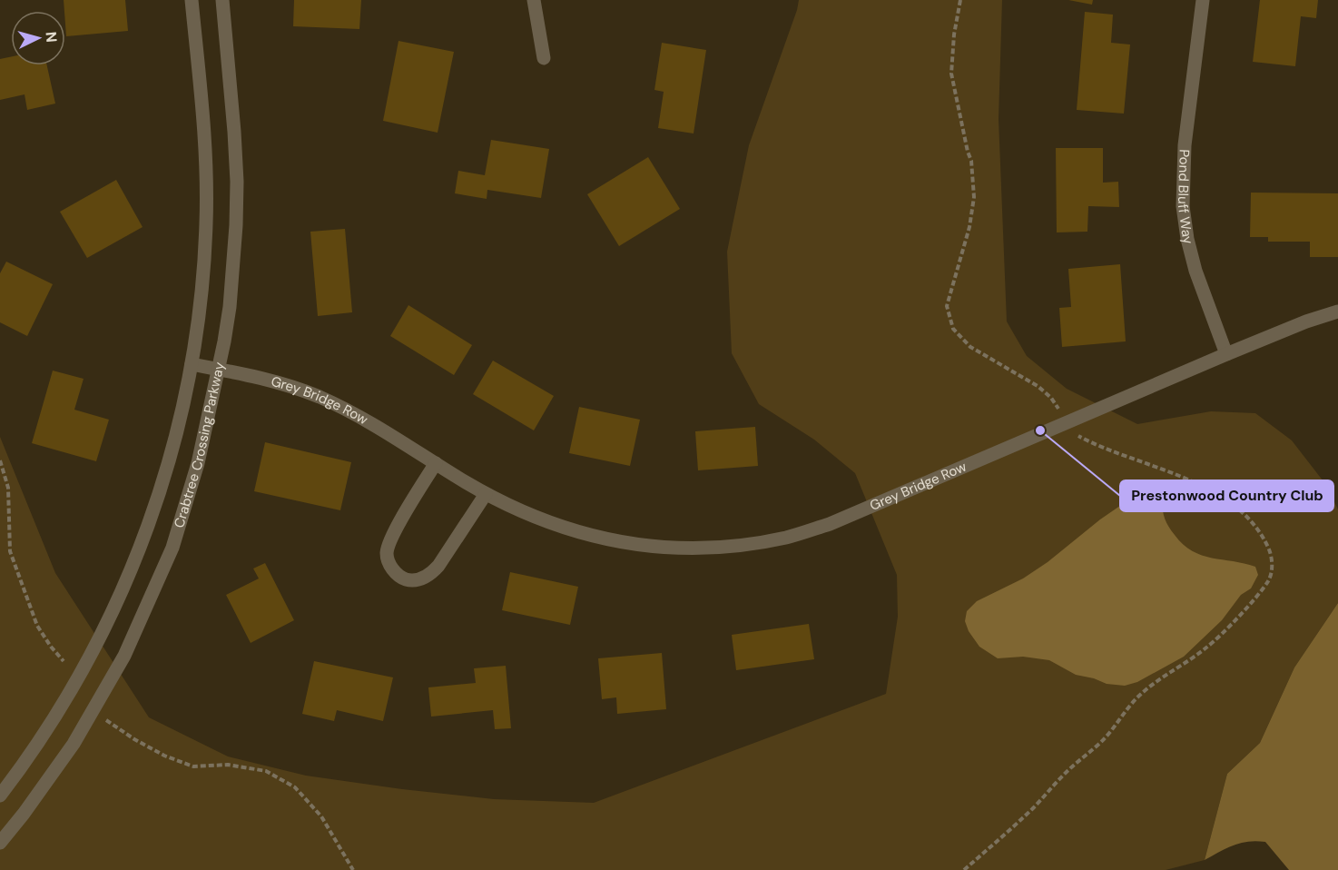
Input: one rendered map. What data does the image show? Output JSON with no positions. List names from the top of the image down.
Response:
{
  "streets": {
    "street": ["Pond Bluff Way", "Grey Bridge Row", "Crabtree Crossing Parkway"]
  },
  "crossings": [
    ["Pond Bluff Way", "Grey Bridge Row"],
    ["Grey Bridge Row", "Crabtree Crossing Parkway"]
  ],
  "places": ["Prestonwood Country Club"],
  "north": "right"
}
